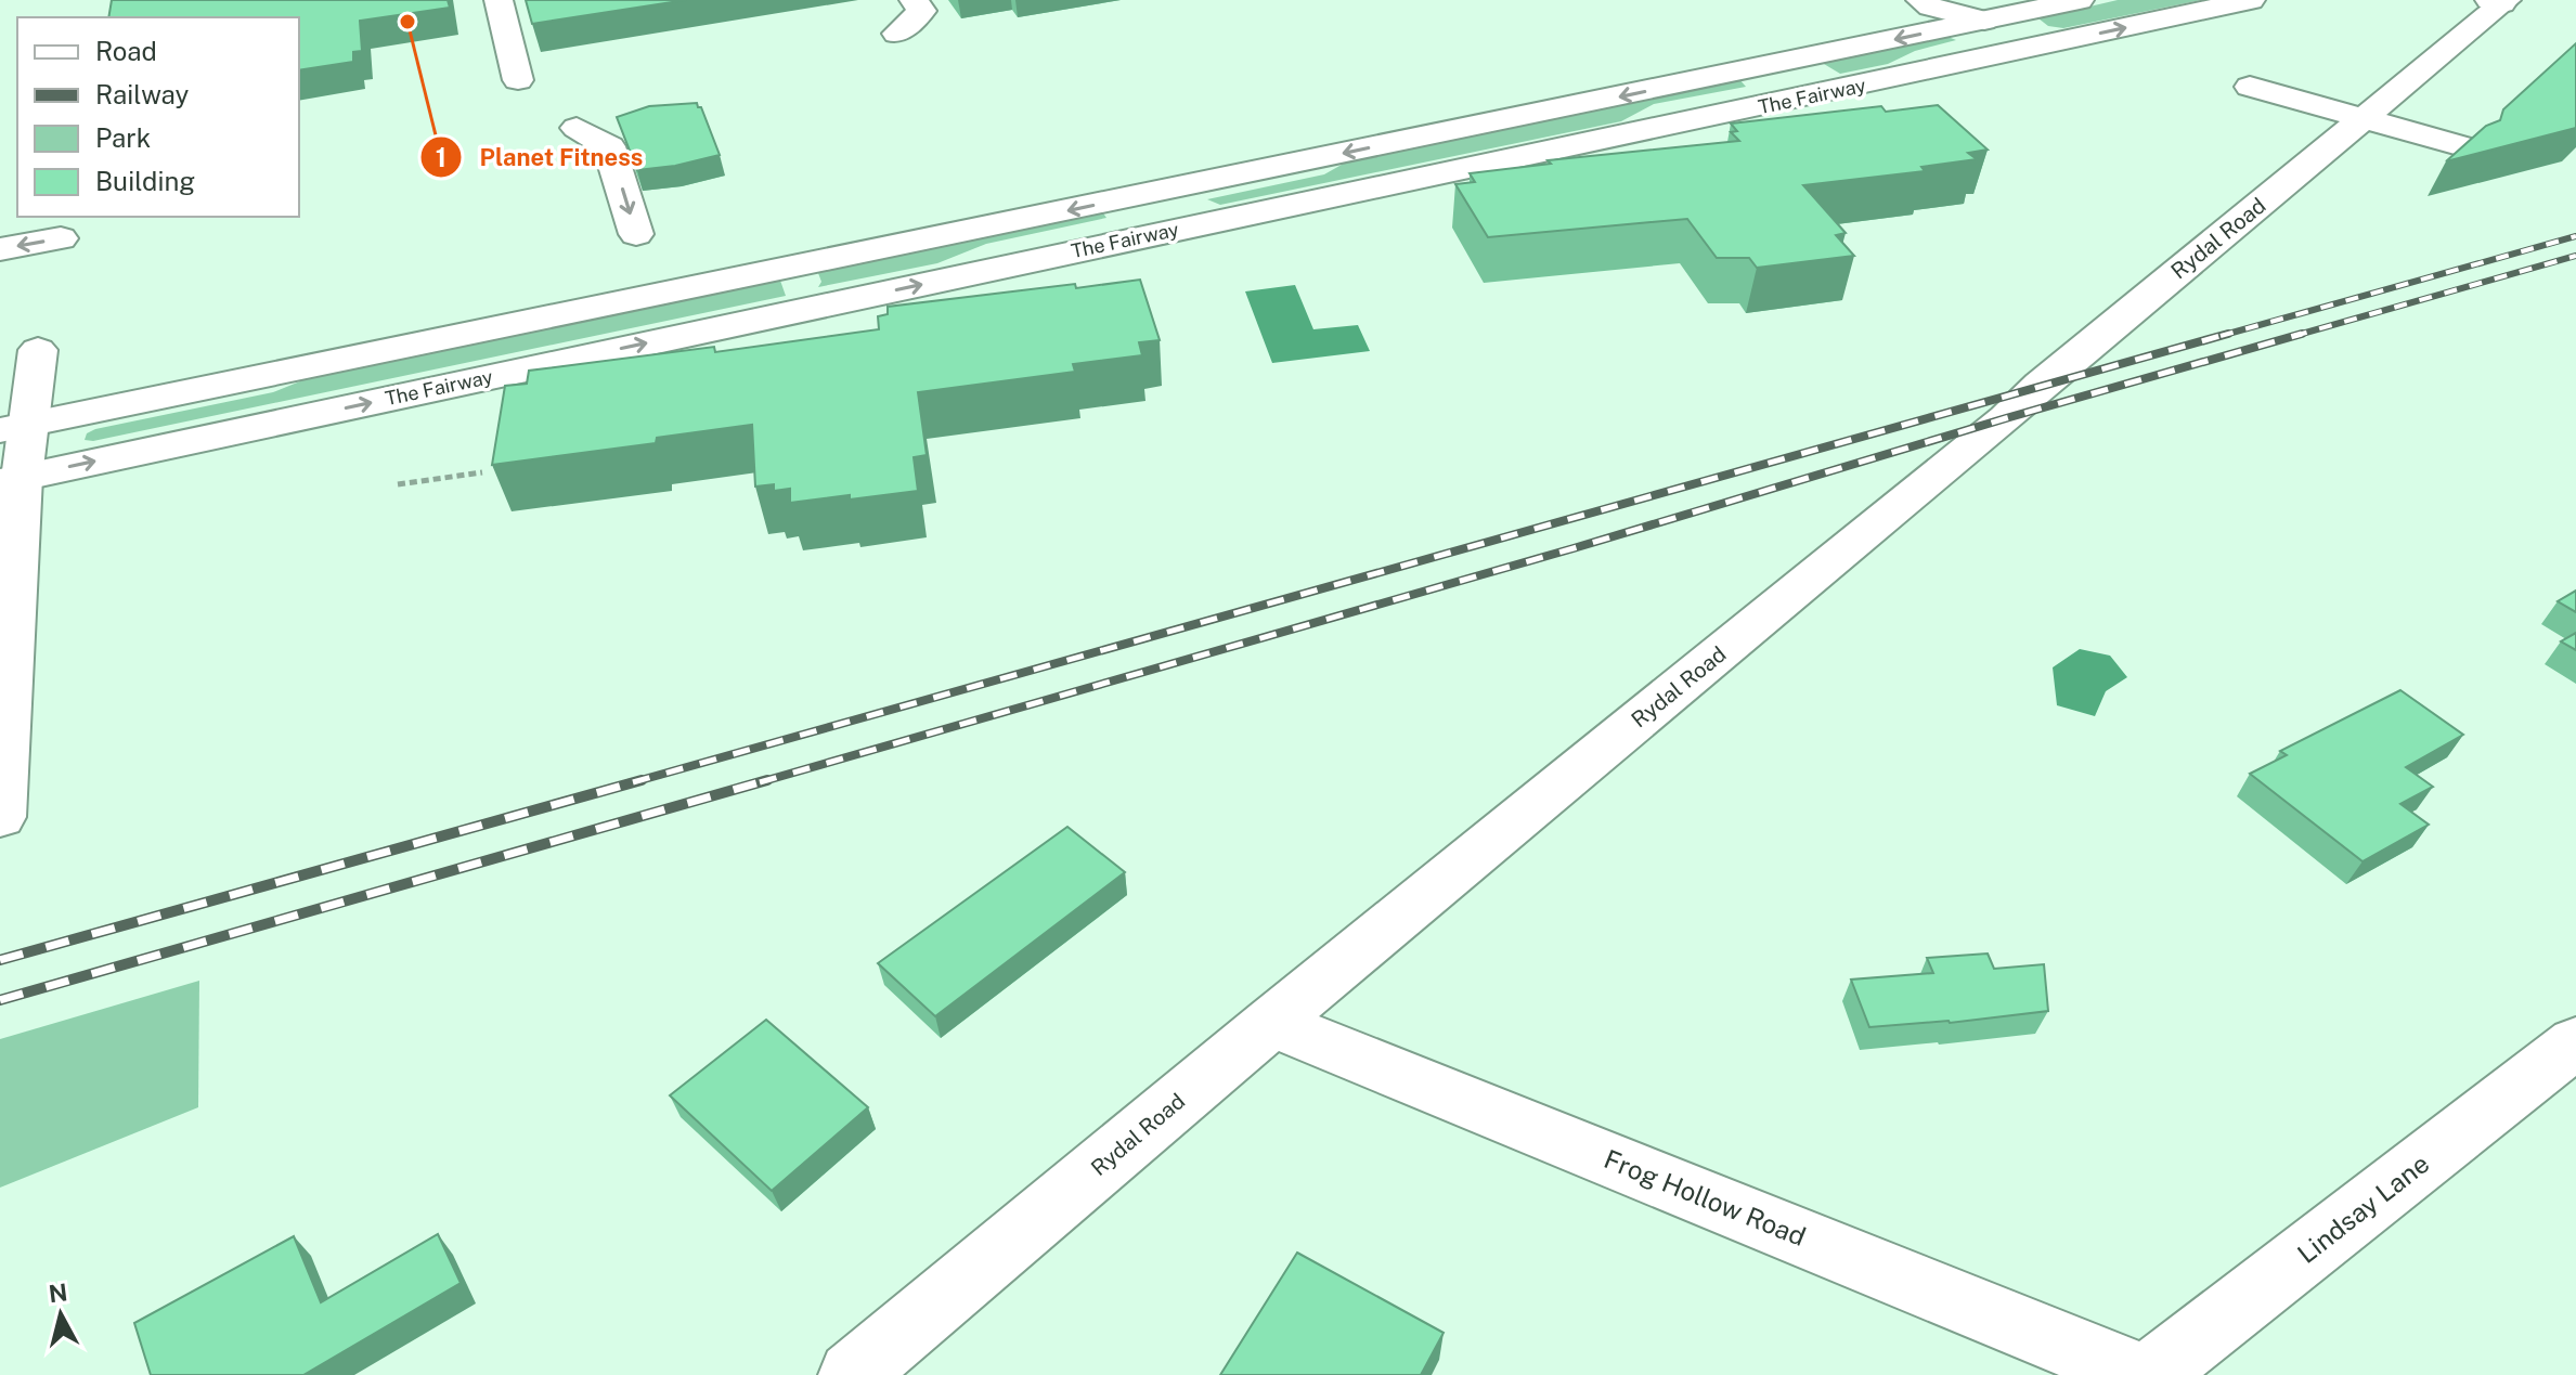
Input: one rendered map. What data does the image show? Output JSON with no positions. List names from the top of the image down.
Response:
{
  "streets": {
    "main road": [
      "The Fairway",
      "Rydal Road",
      "Frog Hollow Road",
      "Lindsay Lane"
    ]
  },
  "crossings": [
    ["Rydal Road", "Frog Hollow Road"]
  ],
  "places": ["Planet Fitness"],
  "legend": [
    "Road",
    "Railway",
    "Park",
    "Building"
  ],
  "north": "top"
}
